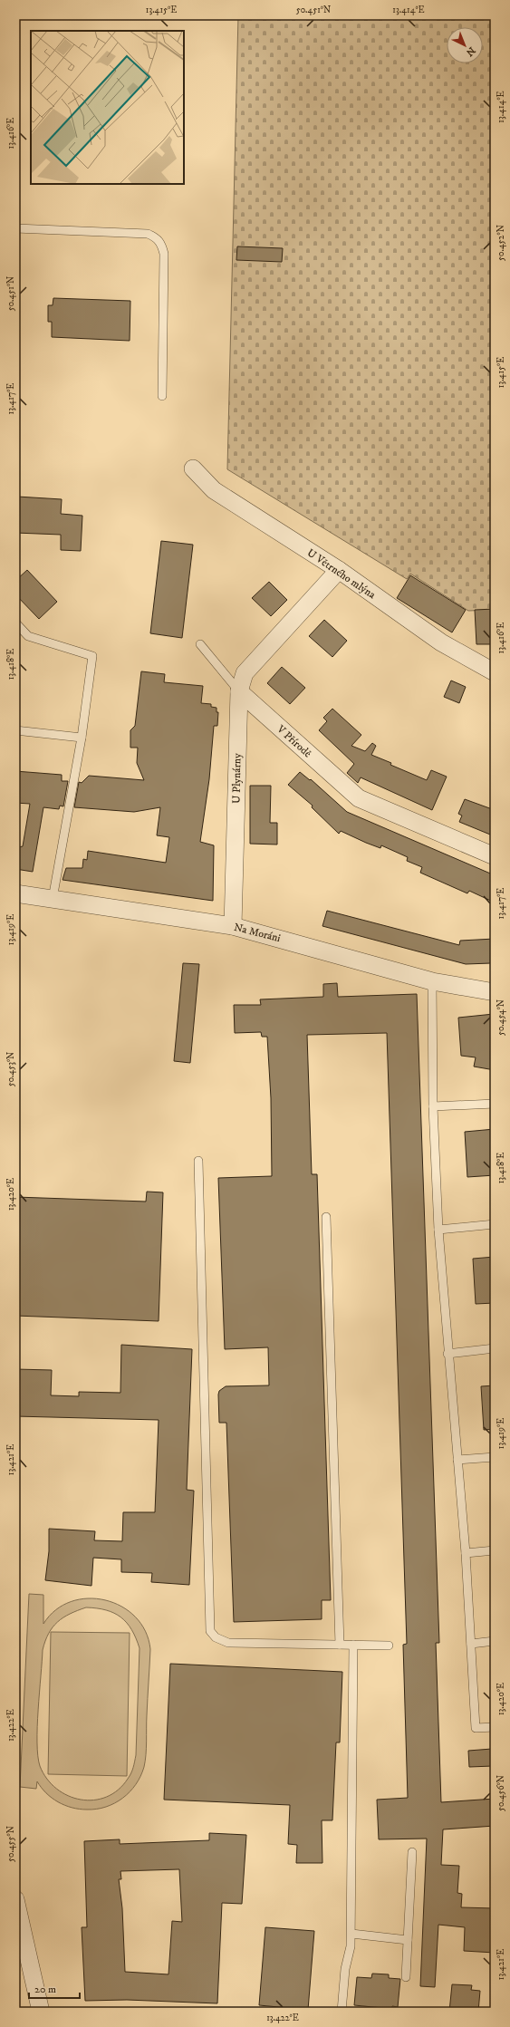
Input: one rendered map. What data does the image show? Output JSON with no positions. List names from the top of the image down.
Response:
{
  "streets": {
    "street": [
      "U Větrného mlýna",
      "V Přírodě",
      "U Plynárny",
      "Na Moráni"
    ]
  },
  "crossings": [
    ["V Přírodě", "U Plynárny"],
    ["U Plynárny", "Na Moráni"]
  ],
  "scale_bar": "20 m",
  "north": "bottom right",
  "coordinates": [
    "13.415°E",
    "50.451°N",
    "13.414°E",
    "13.416°E",
    "50.452°N",
    "13.417°E",
    "13.418°E",
    "13.419°E",
    "50.454°N",
    "50.453°N",
    "13.420°E",
    "13.421°E",
    "13.422°E",
    "50.456°N",
    "50.455°N"
  ]
}
